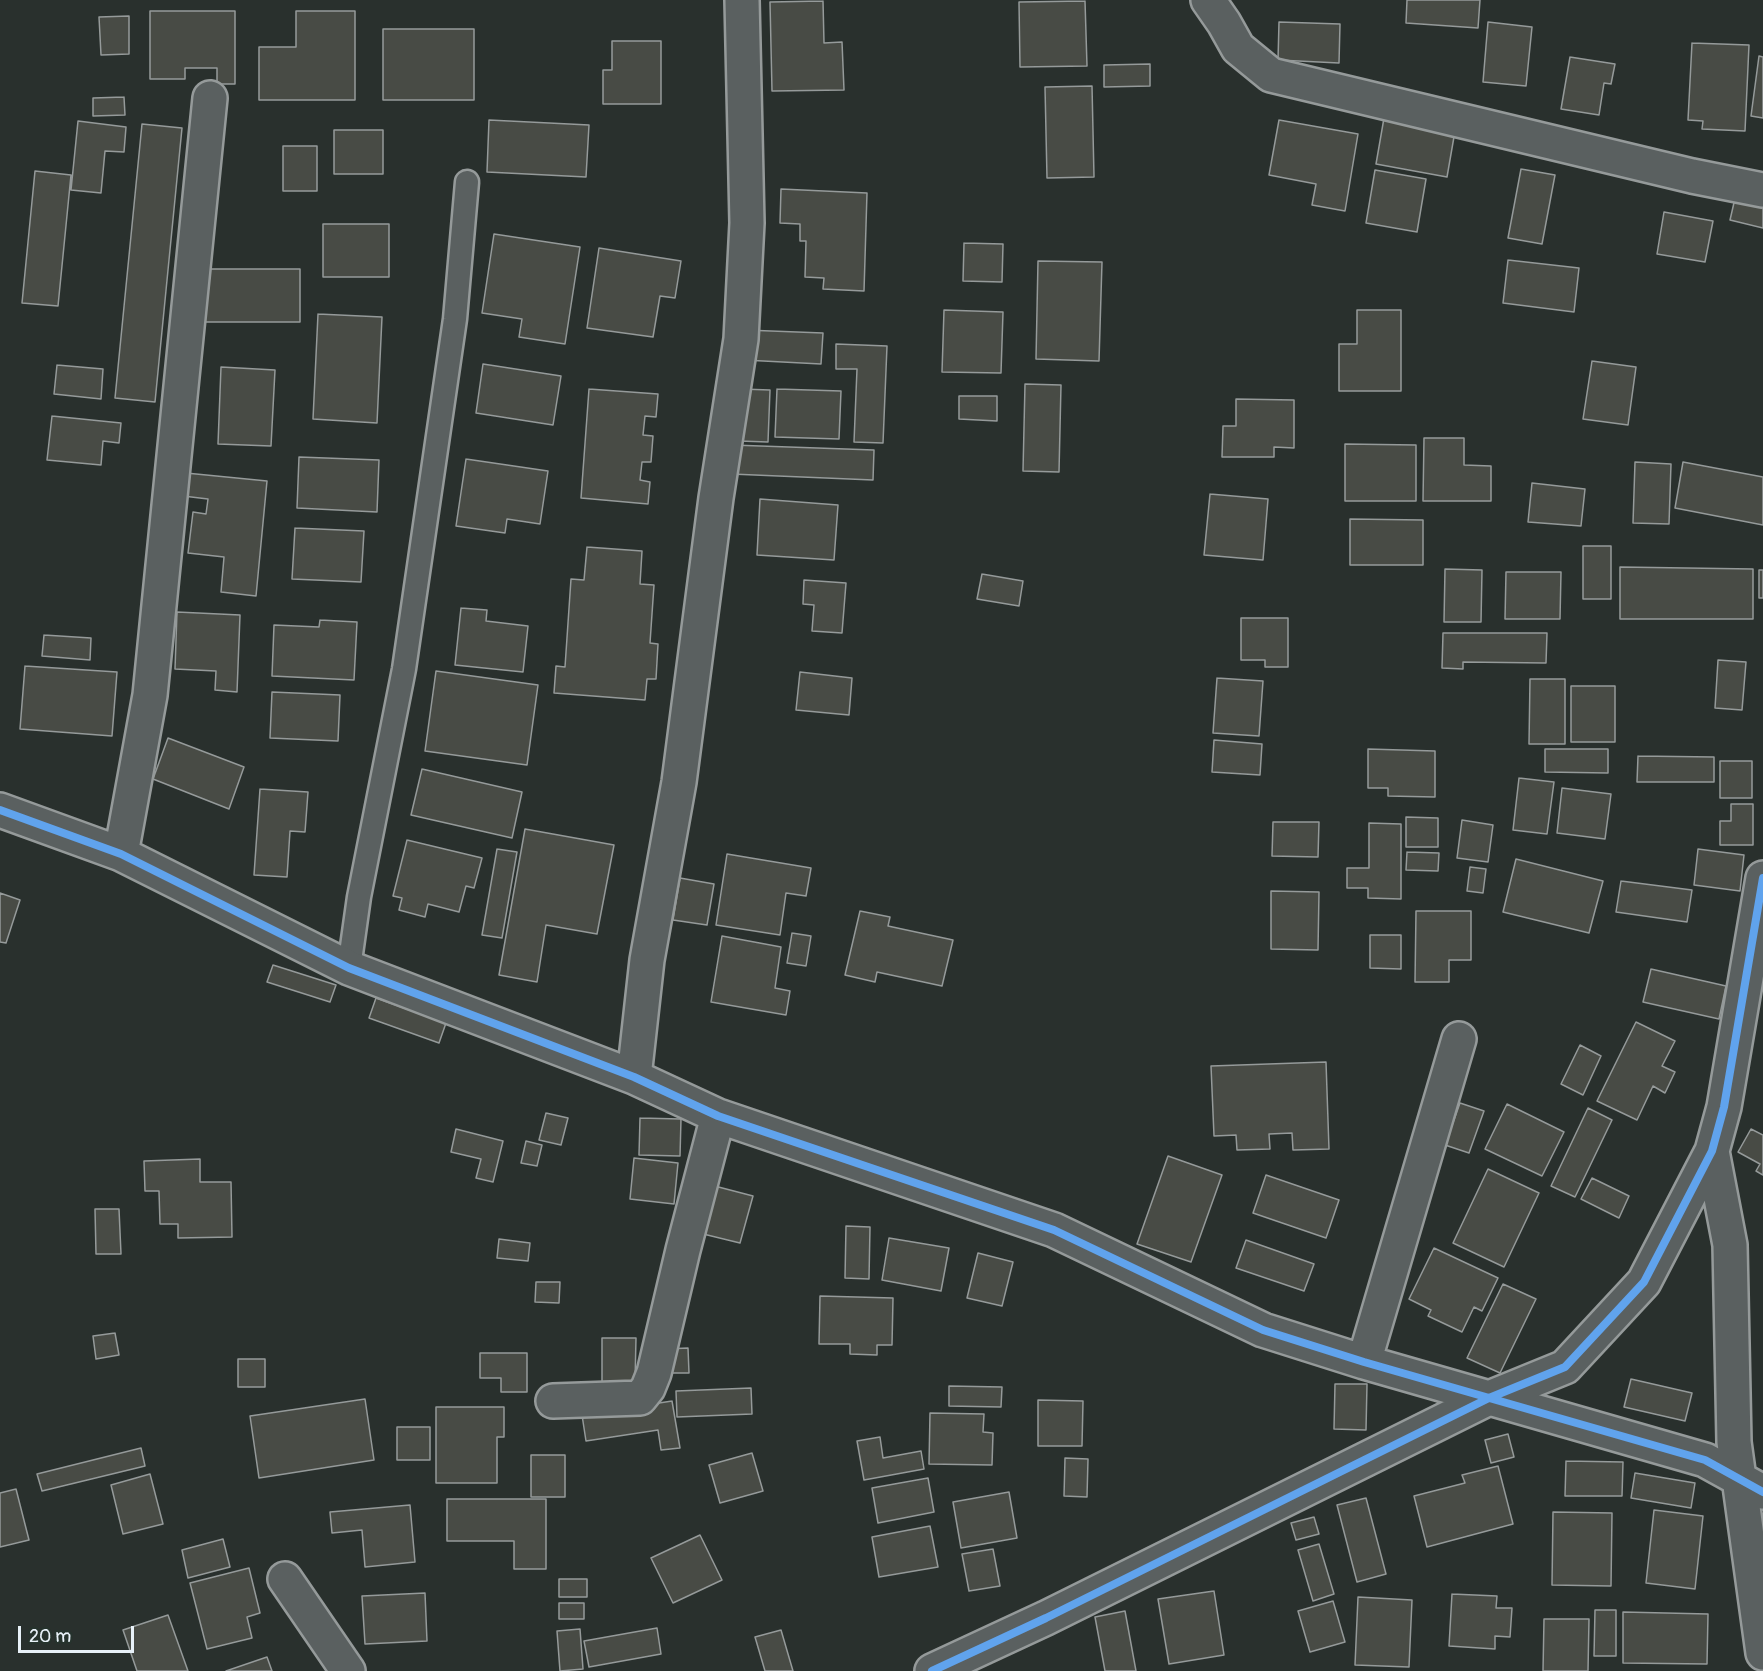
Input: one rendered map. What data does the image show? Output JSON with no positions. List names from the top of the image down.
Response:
{
  "scale_bar": "20 m"
}
